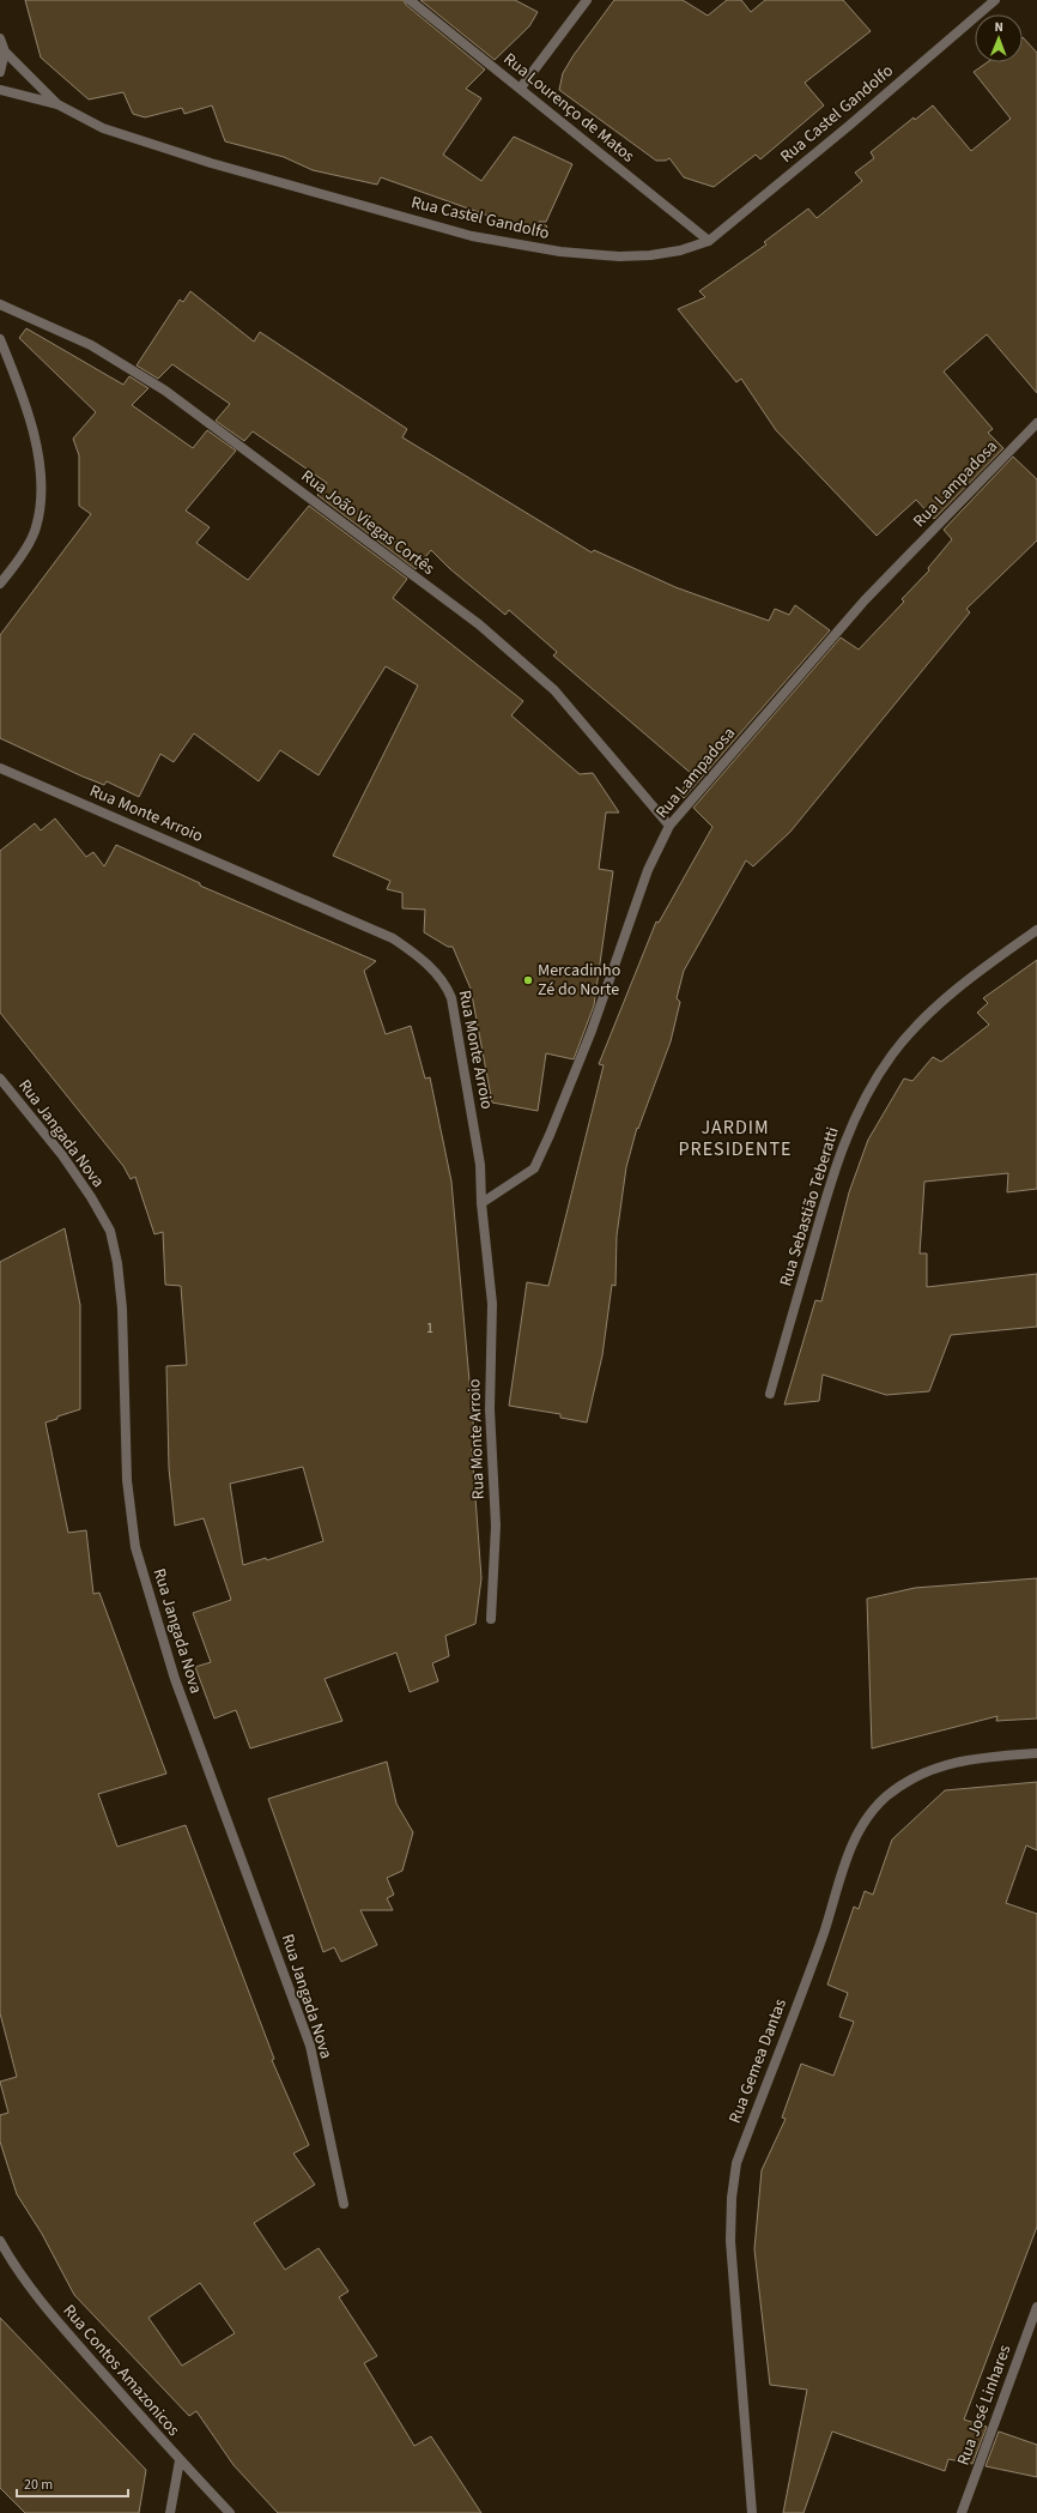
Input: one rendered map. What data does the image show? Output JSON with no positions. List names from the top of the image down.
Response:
{
  "streets": {
    "street": [
      "Rua Lourenço de Matos",
      "Rua Castel Gandolfo",
      "Rua Lampadosa",
      "Rua João Viegas Cortês",
      "Rua Monte Arroio",
      "Rua Jangada Nova",
      "Rua Sebastião Teberatti",
      "Rua Gemea Dantas",
      "Rua Contos Amazonicos",
      "Rua José Linhares"
    ]
  },
  "crossings": [
    ["Rua Lourenço de Matos", "Rua Castel Gandolfo"],
    ["Rua Lampadosa", "Rua João Viegas Cortês"],
    ["Rua Lampadosa", "Rua Monte Arroio"]
  ],
  "districts": ["JARDIM PRESIDENTE"],
  "places": ["Mercadinho Zé do Norte"],
  "house_numbers": ["1"],
  "scale_bar": "20 m",
  "north": "top"
}
